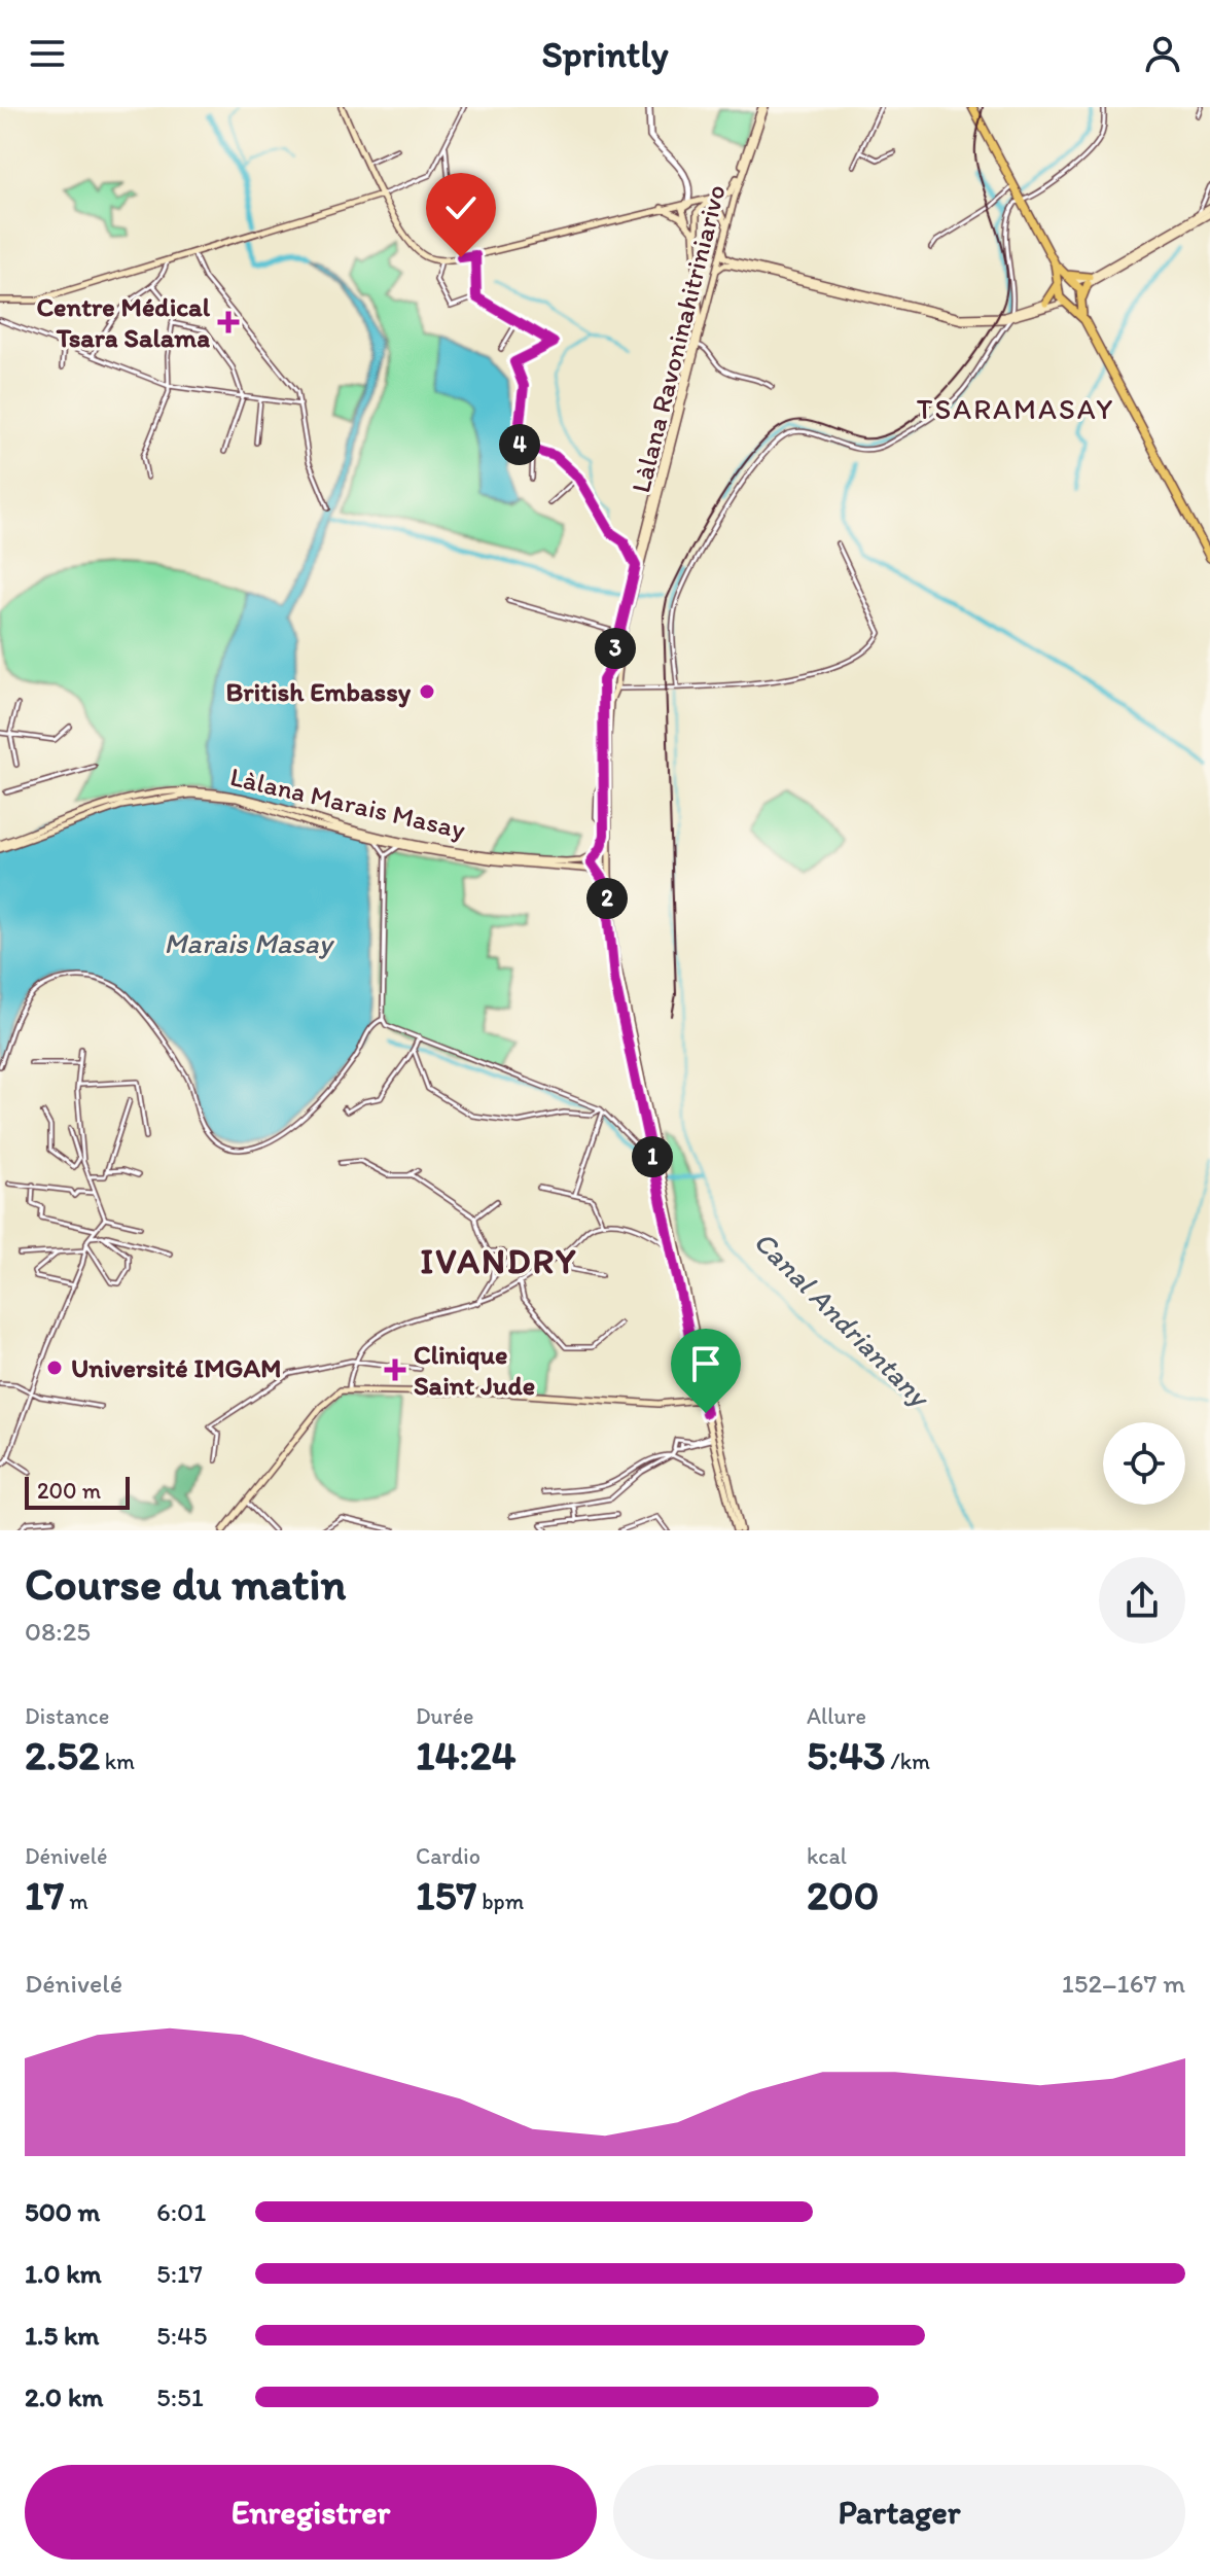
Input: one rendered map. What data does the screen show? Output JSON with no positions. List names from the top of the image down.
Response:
{
  "streets": {
    "main road": ["Làlana Ravoninahitriniarivo", "Làlana Marais Masay"]
  },
  "crossings": [
    ["Làlana Ravoninahitriniarivo", "Làlana Marais Masay"]
  ],
  "districts": ["TSARAMASAY", "IVANDRY"],
  "water": ["Marais Masay", "Canal Andriantany"],
  "places": {
    "health": ["Centre Médical Tsara Salama", "Clinique Saint Jude"],
    "other": ["British Embassy", "Université IMGAM"]
  },
  "scale_bar": "200 m",
  "page": {
    "header": "Sprintly",
    "pins": [
      "4",
      "3",
      "2",
      "1"
    ],
    "scale": "200 m",
    "heading": ["Course du matin", "08:25"],
    "stats": [
      ["Distance", "2.52 km"],
      ["Durée", "14:24"],
      ["Allure", "5:43 /km"],
      ["Dénivelé", "17 m"],
      ["Cardio", "157 bpm"],
      ["kcal", "200"]
    ],
    "chart": ["Dénivelé", "152–167 m"],
    "list": [
      {
        "name": "500 m",
        "note": "6:01"
      },
      {
        "name": "1.0 km",
        "note": "5:17"
      },
      {
        "name": "1.5 km",
        "note": "5:45"
      },
      {
        "name": "2.0 km",
        "note": "5:51"
      }
    ],
    "buttons": ["Enregistrer", "Partager"]
  }
}
